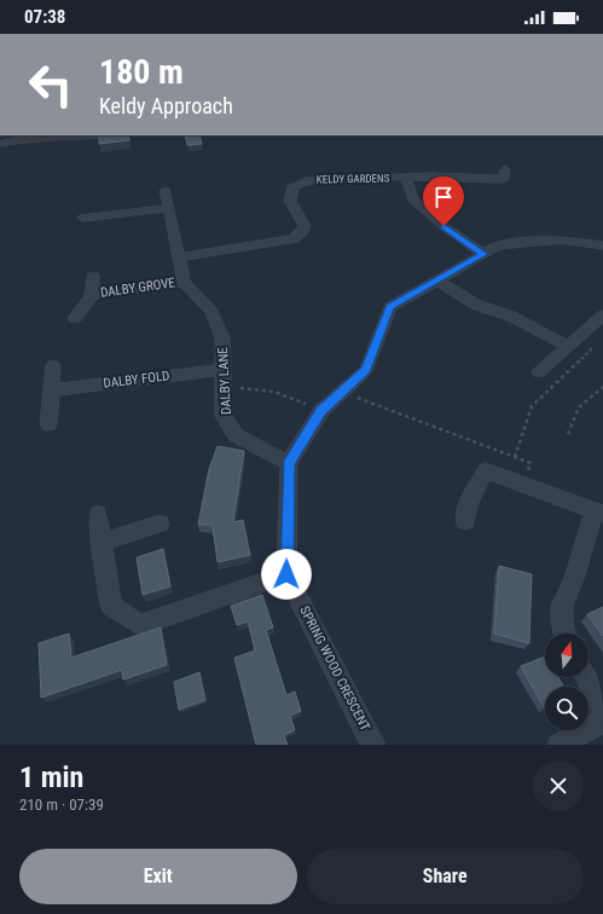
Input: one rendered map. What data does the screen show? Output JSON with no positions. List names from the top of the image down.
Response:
{
  "streets": {
    "street": [
      "KELDY GARDENS",
      "DALBY GROVE",
      "DALBY FOLD",
      "DALBY LANE",
      "SPRING WOOD CRESCENT"
    ]
  },
  "crossings": [
    ["KELDY GARDENS", "DALBY LANE"],
    ["DALBY GROVE", "DALBY LANE"],
    ["DALBY FOLD", "DALBY LANE"],
    ["DALBY LANE", "SPRING WOOD CRESCENT"]
  ],
  "north": "top",
  "page": {
    "status": "07:38",
    "turn": ["180 m", "Keldy Approach"],
    "heading": ["1 min", "210 m · 07:39"],
    "buttons": ["Exit", "Share"]
  }
}
